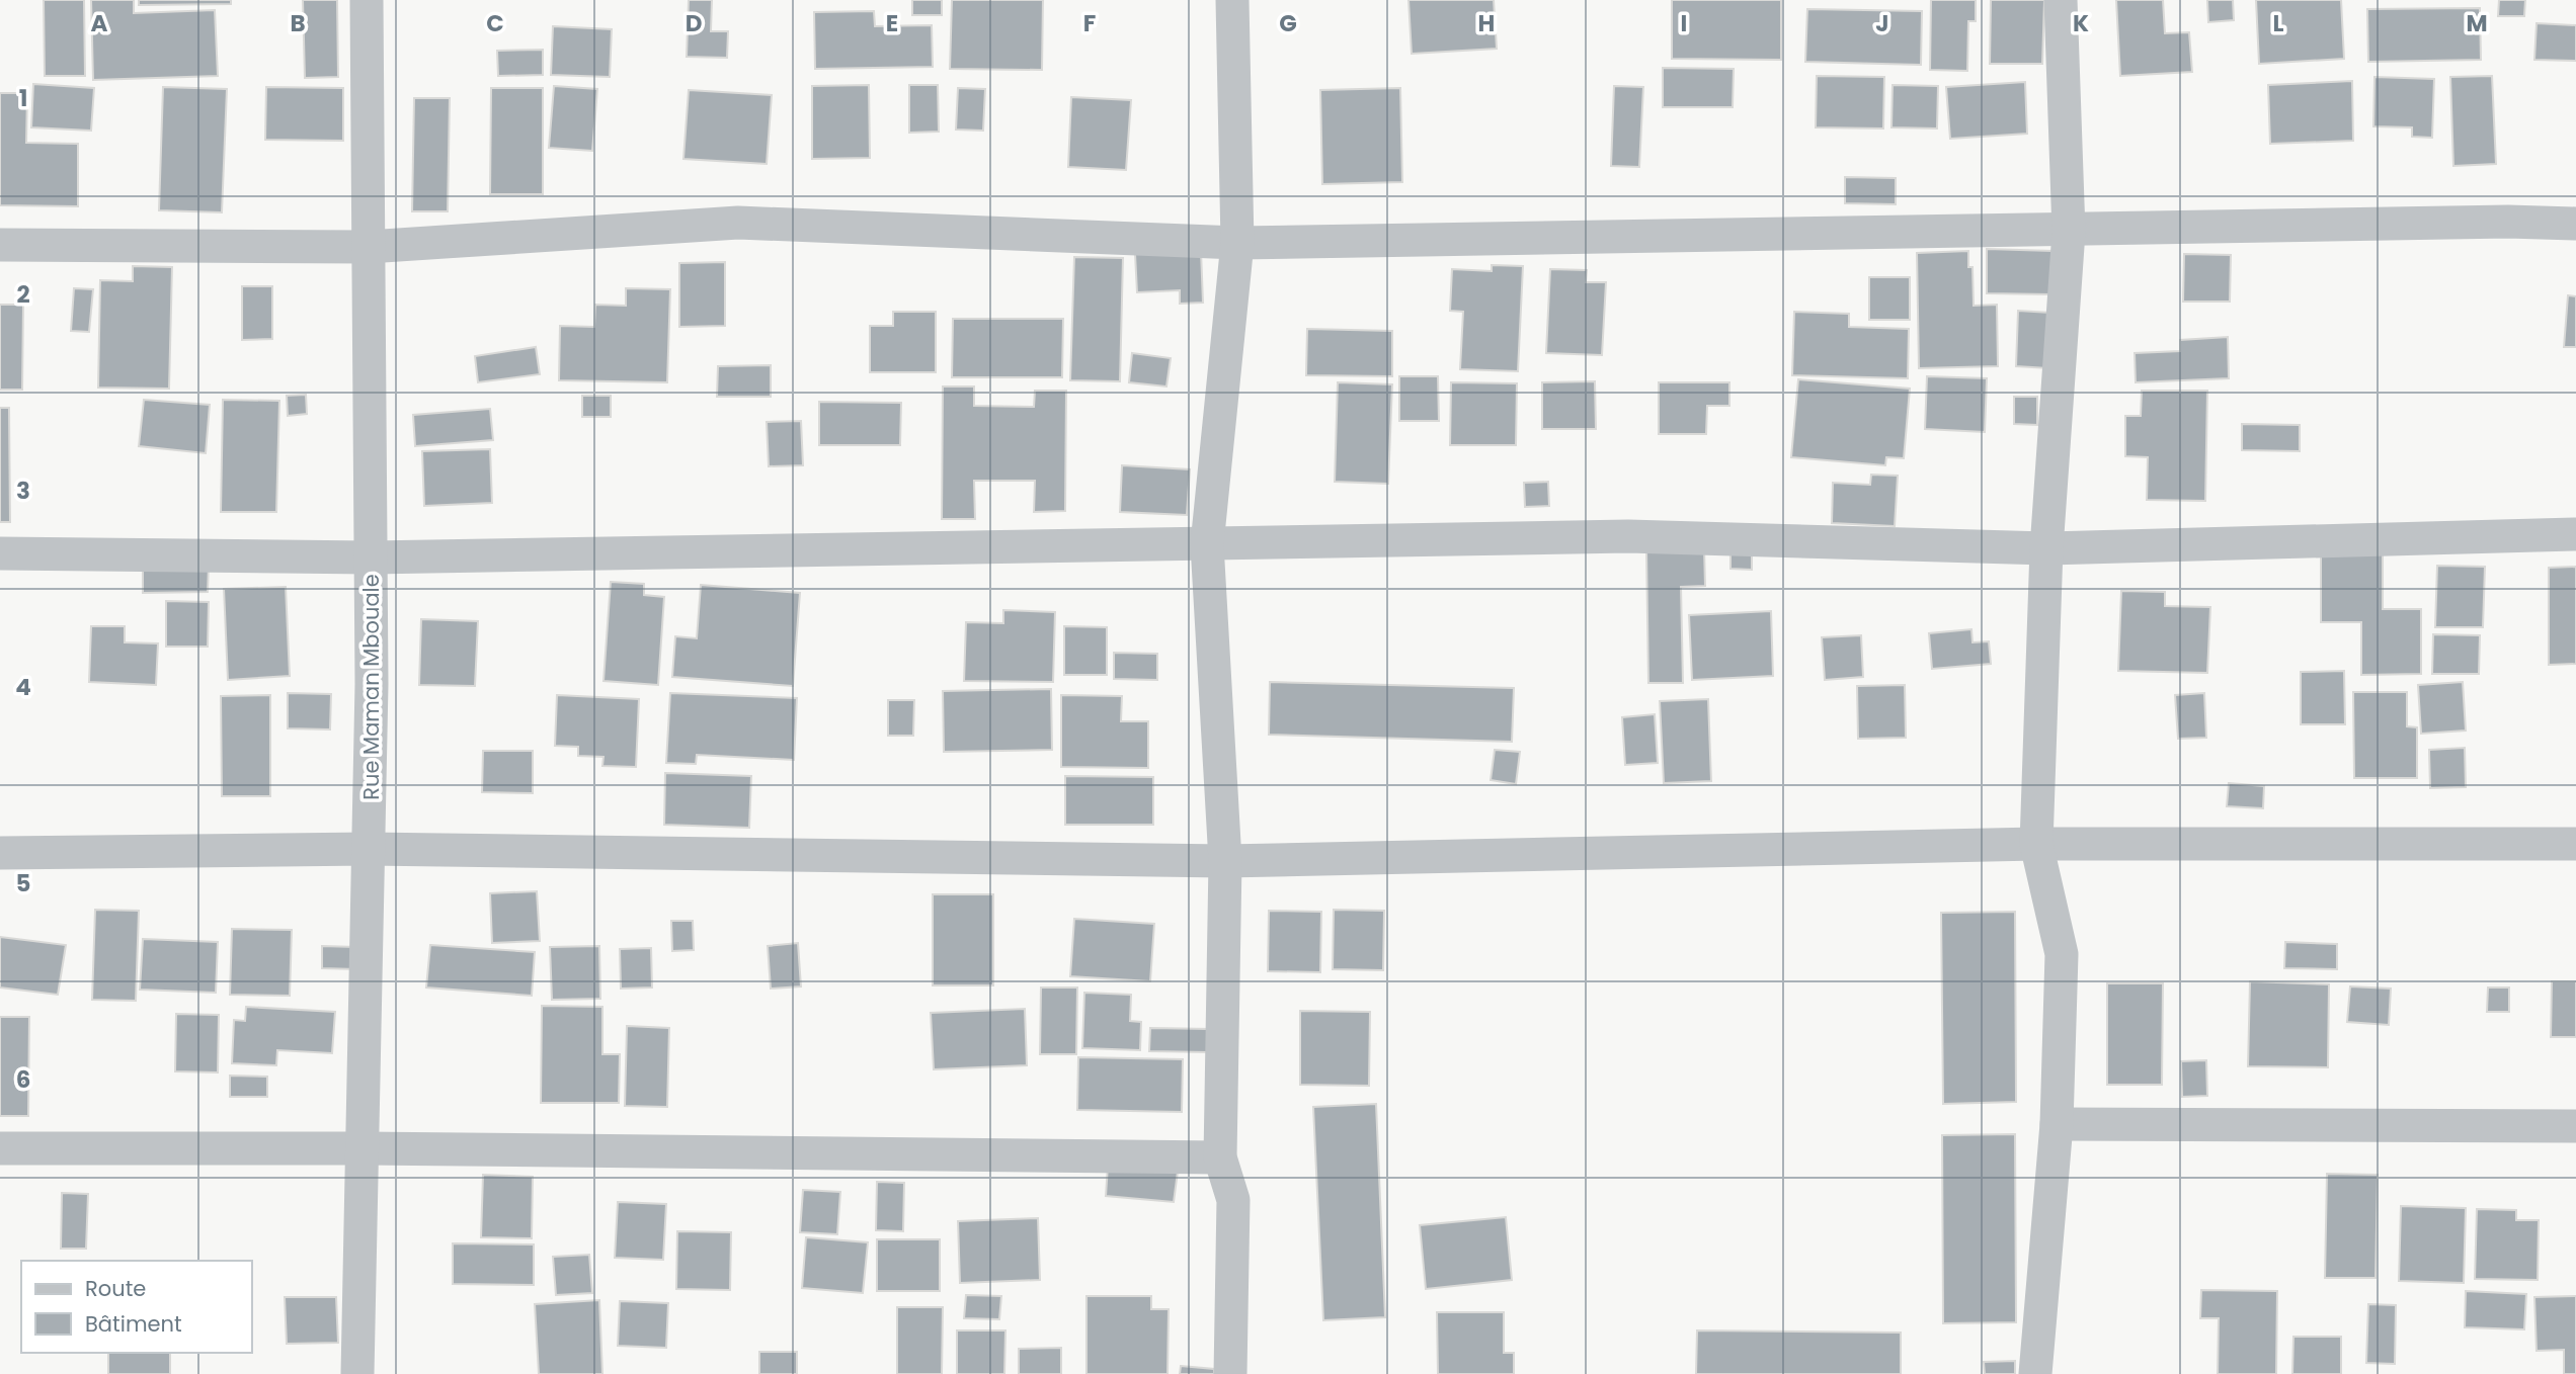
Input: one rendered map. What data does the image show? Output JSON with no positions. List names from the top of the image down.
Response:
{
  "streets": {
    "street": ["Rue Maman Mbouale"]
  },
  "legend": ["Route", "Bâtiment"],
  "grid": {
    "columns": [
      "A",
      "B",
      "C",
      "D",
      "E",
      "F",
      "G",
      "H",
      "I",
      "J",
      "K",
      "L",
      "M"
    ],
    "rows": [
      "1",
      "2",
      "3",
      "4",
      "5",
      "6"
    ]
  }
}
